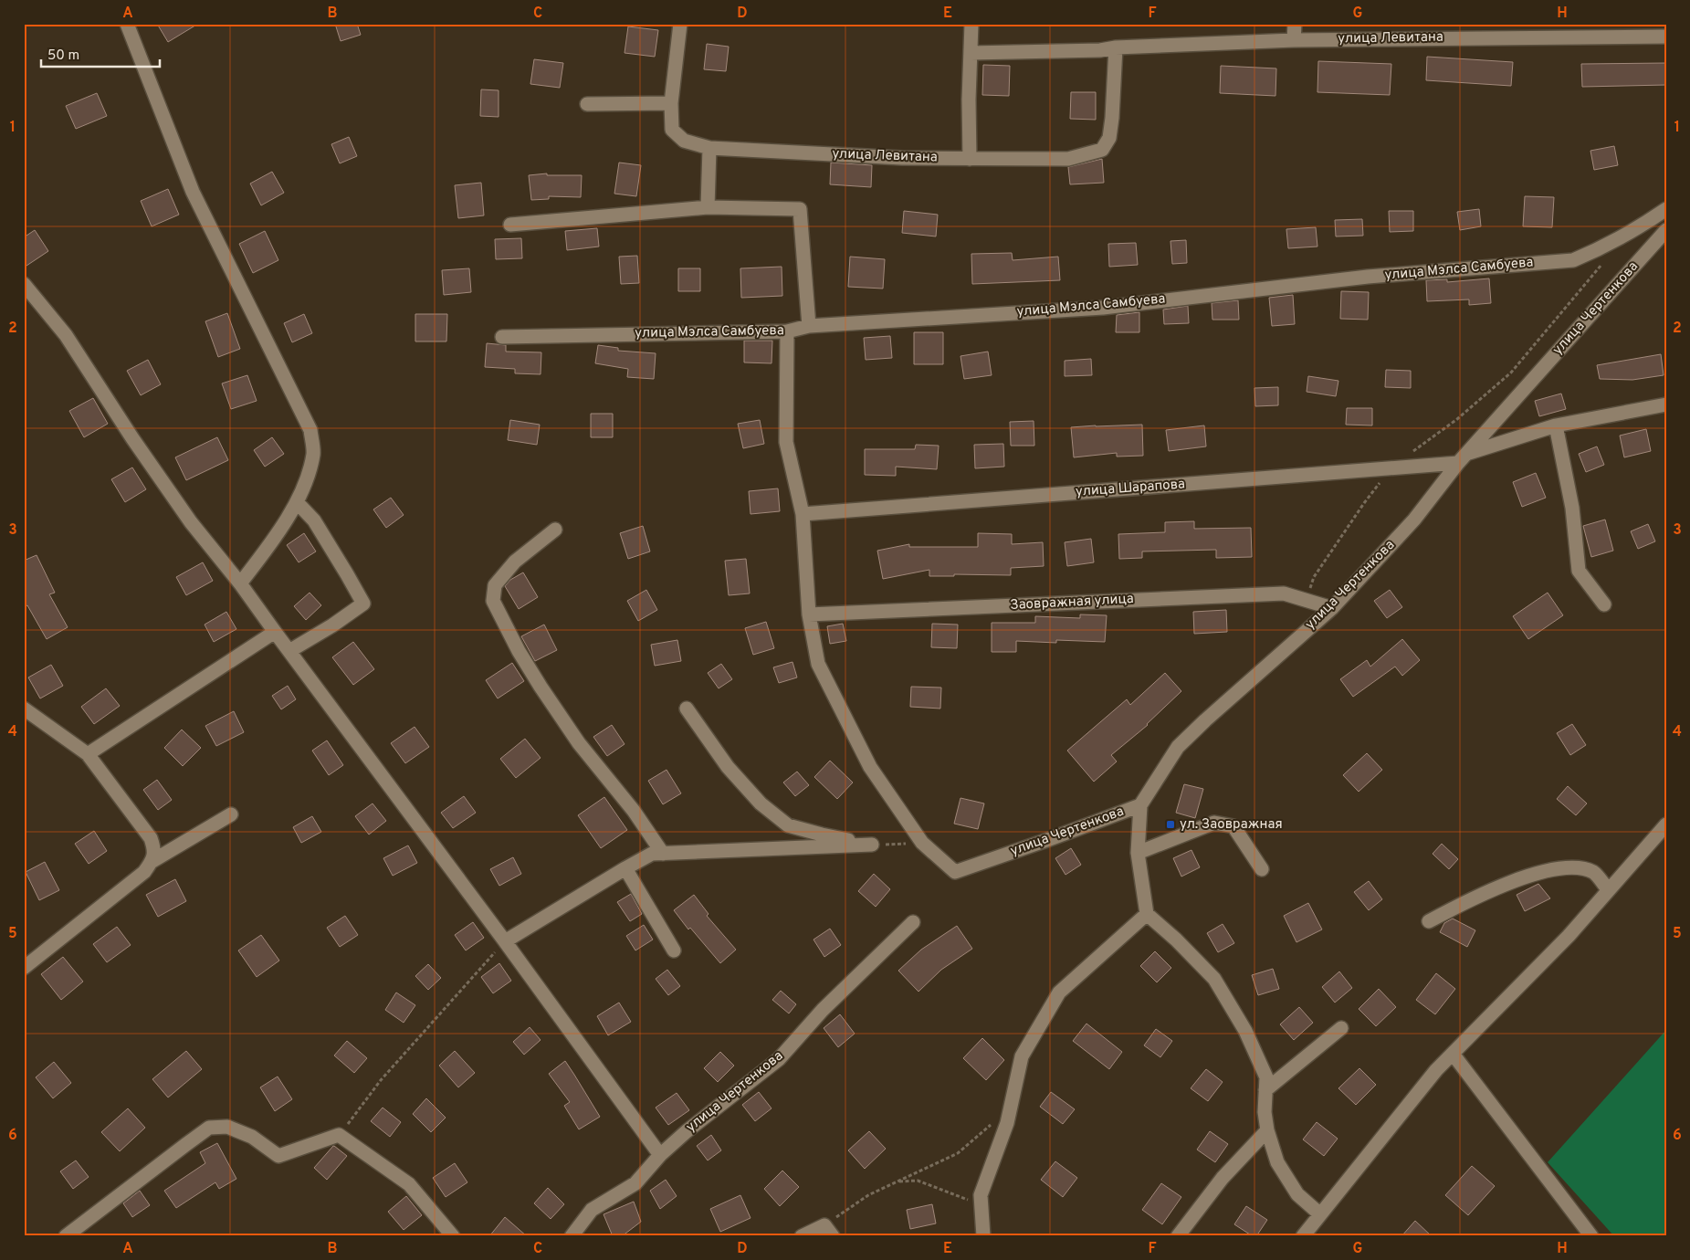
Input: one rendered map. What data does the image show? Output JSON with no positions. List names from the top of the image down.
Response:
{
  "streets": {
    "street": [
      "улица Левитана",
      "улица Мэлса Самбуева",
      "улица Чертенкова",
      "улица Шарапова",
      "Заовражная улица"
    ]
  },
  "crossings": [
    ["улица Чертенкова", "улица Шарапова"],
    ["улица Чертенкова", "Заовражная улица"]
  ],
  "places": {
    "transit": ["ул. Заовражная"]
  },
  "scale_bar": "50 m",
  "grid": {
    "columns": [
      "A",
      "B",
      "C",
      "D",
      "E",
      "F",
      "G",
      "H"
    ],
    "rows": [
      "1",
      "2",
      "3",
      "4",
      "5",
      "6"
    ]
  }
}
